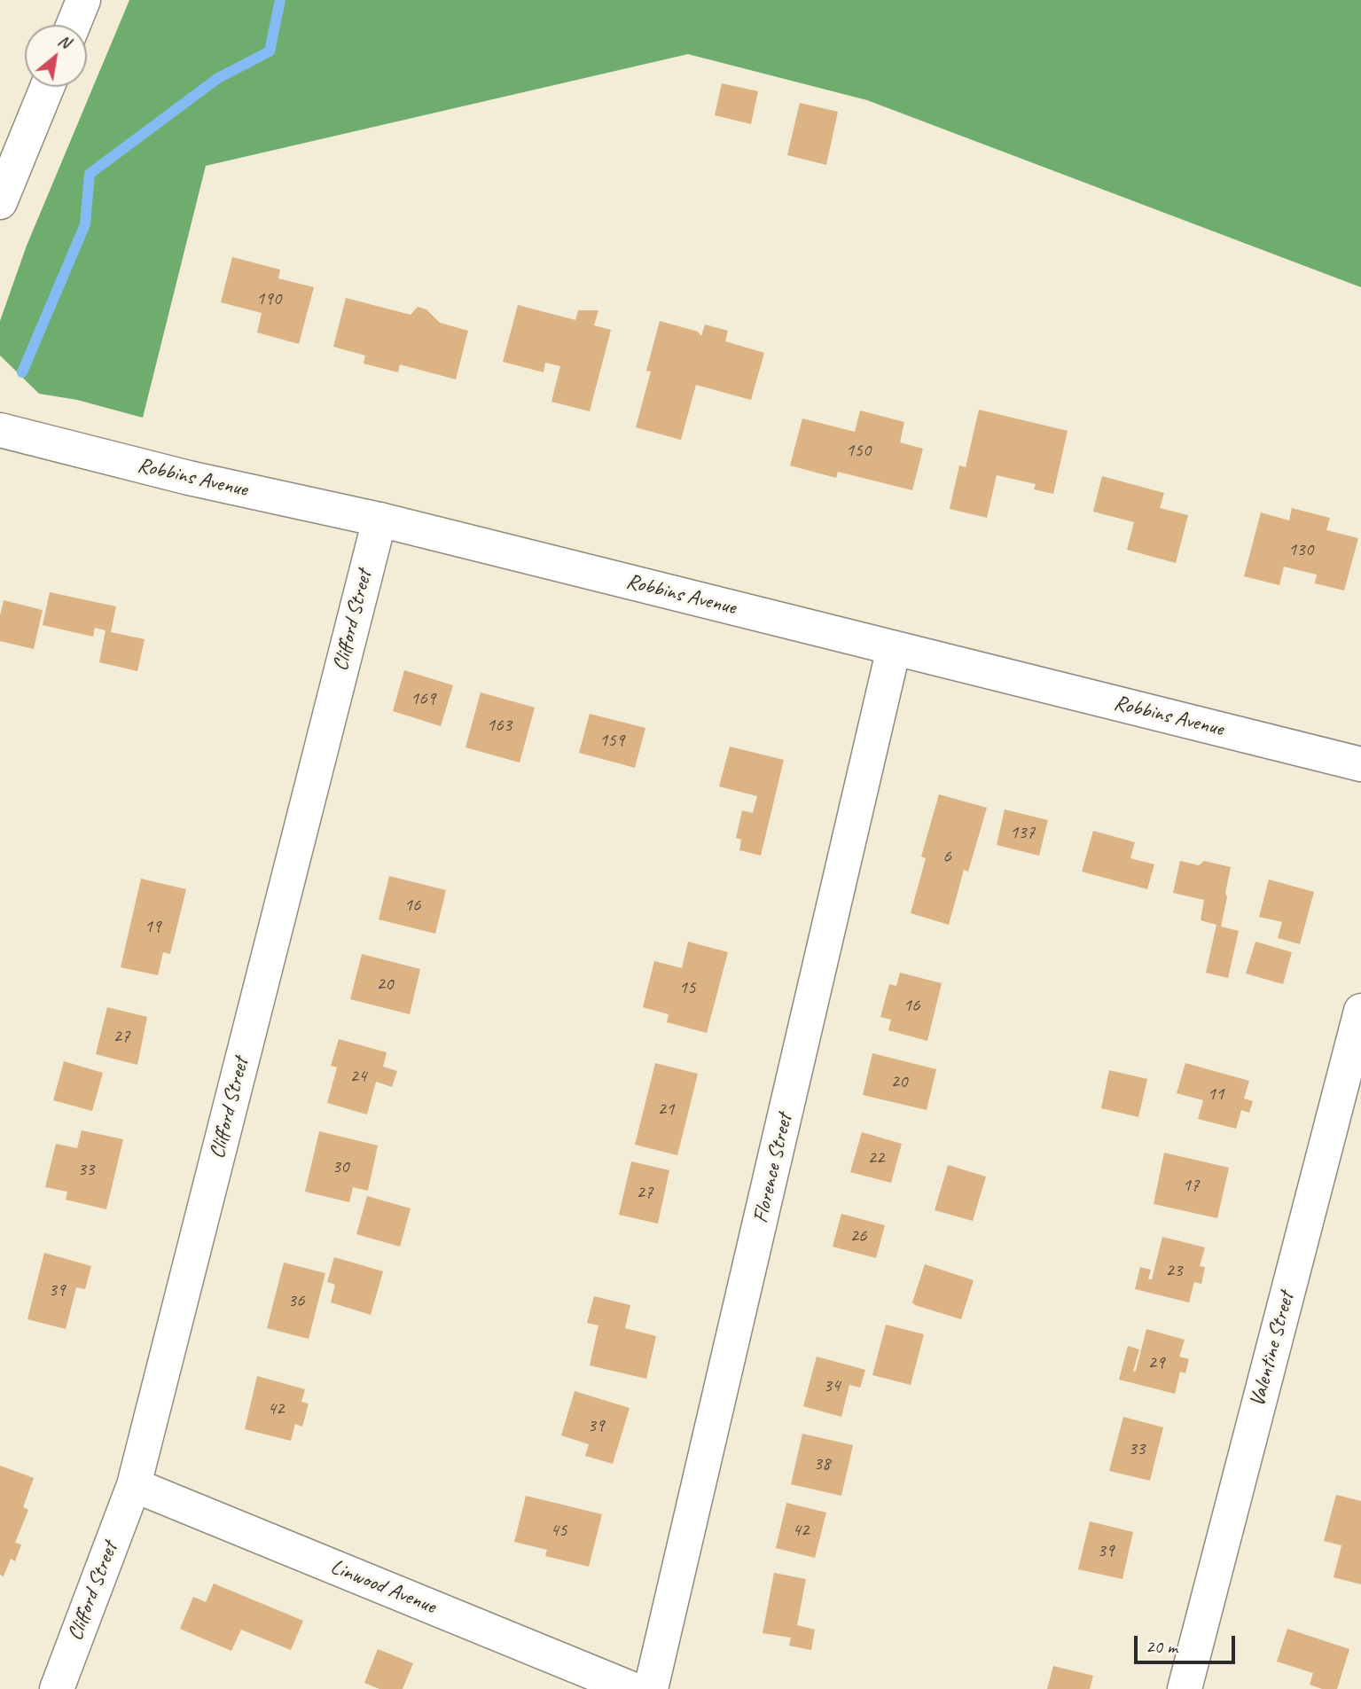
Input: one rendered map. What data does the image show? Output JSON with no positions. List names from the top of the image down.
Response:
{
  "streets": {
    "street": [
      "Robbins Avenue",
      "Clifford Street",
      "Florence Street",
      "Valentine Street",
      "Linwood Avenue"
    ]
  },
  "crossings": [
    ["Robbins Avenue", "Clifford Street"],
    ["Robbins Avenue", "Florence Street"],
    ["Clifford Street", "Linwood Avenue"]
  ],
  "house_numbers": [
    "190",
    "150",
    "130",
    "169",
    "163",
    "159",
    "137",
    "6",
    "16",
    "19",
    "20",
    "15",
    "16",
    "27",
    "24",
    "20",
    "11",
    "21",
    "22",
    "30",
    "33",
    "17",
    "27",
    "26",
    "23",
    "39",
    "36",
    "29",
    "34",
    "42",
    "39",
    "33",
    "38",
    "45",
    "42",
    "39"
  ],
  "scale_bar": "20 m",
  "north": "top right"
}
